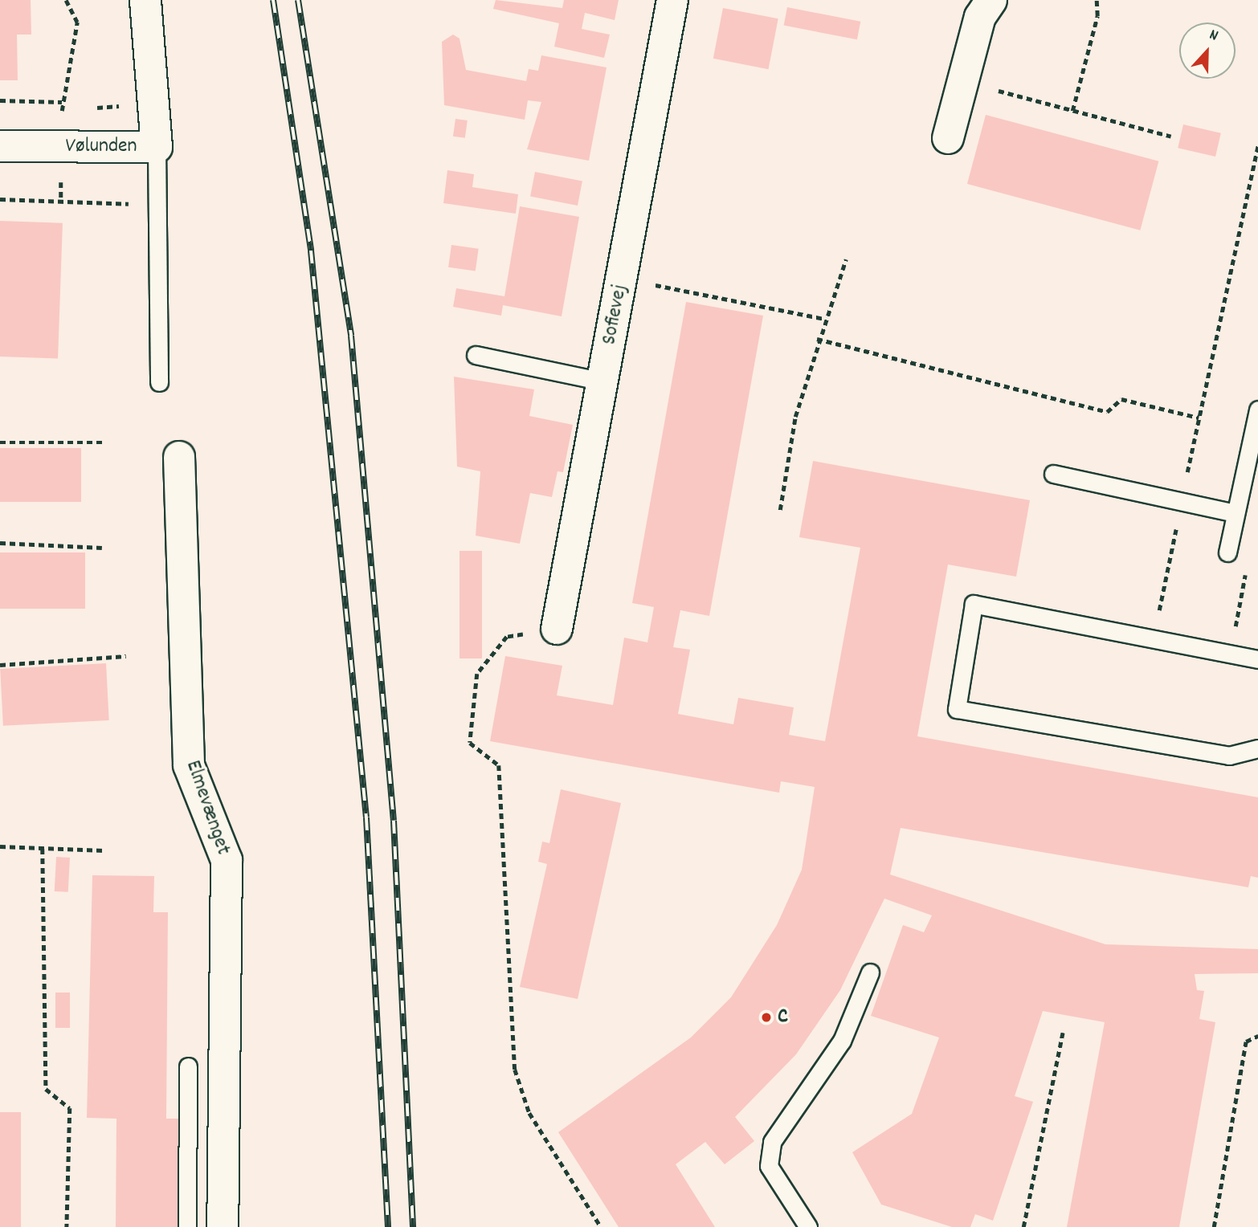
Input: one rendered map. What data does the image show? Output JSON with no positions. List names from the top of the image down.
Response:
{
  "streets": {
    "street": ["Vølunden", "Sofievej", "Elmevænget"]
  },
  "places": ["C"],
  "north": "top"
}
